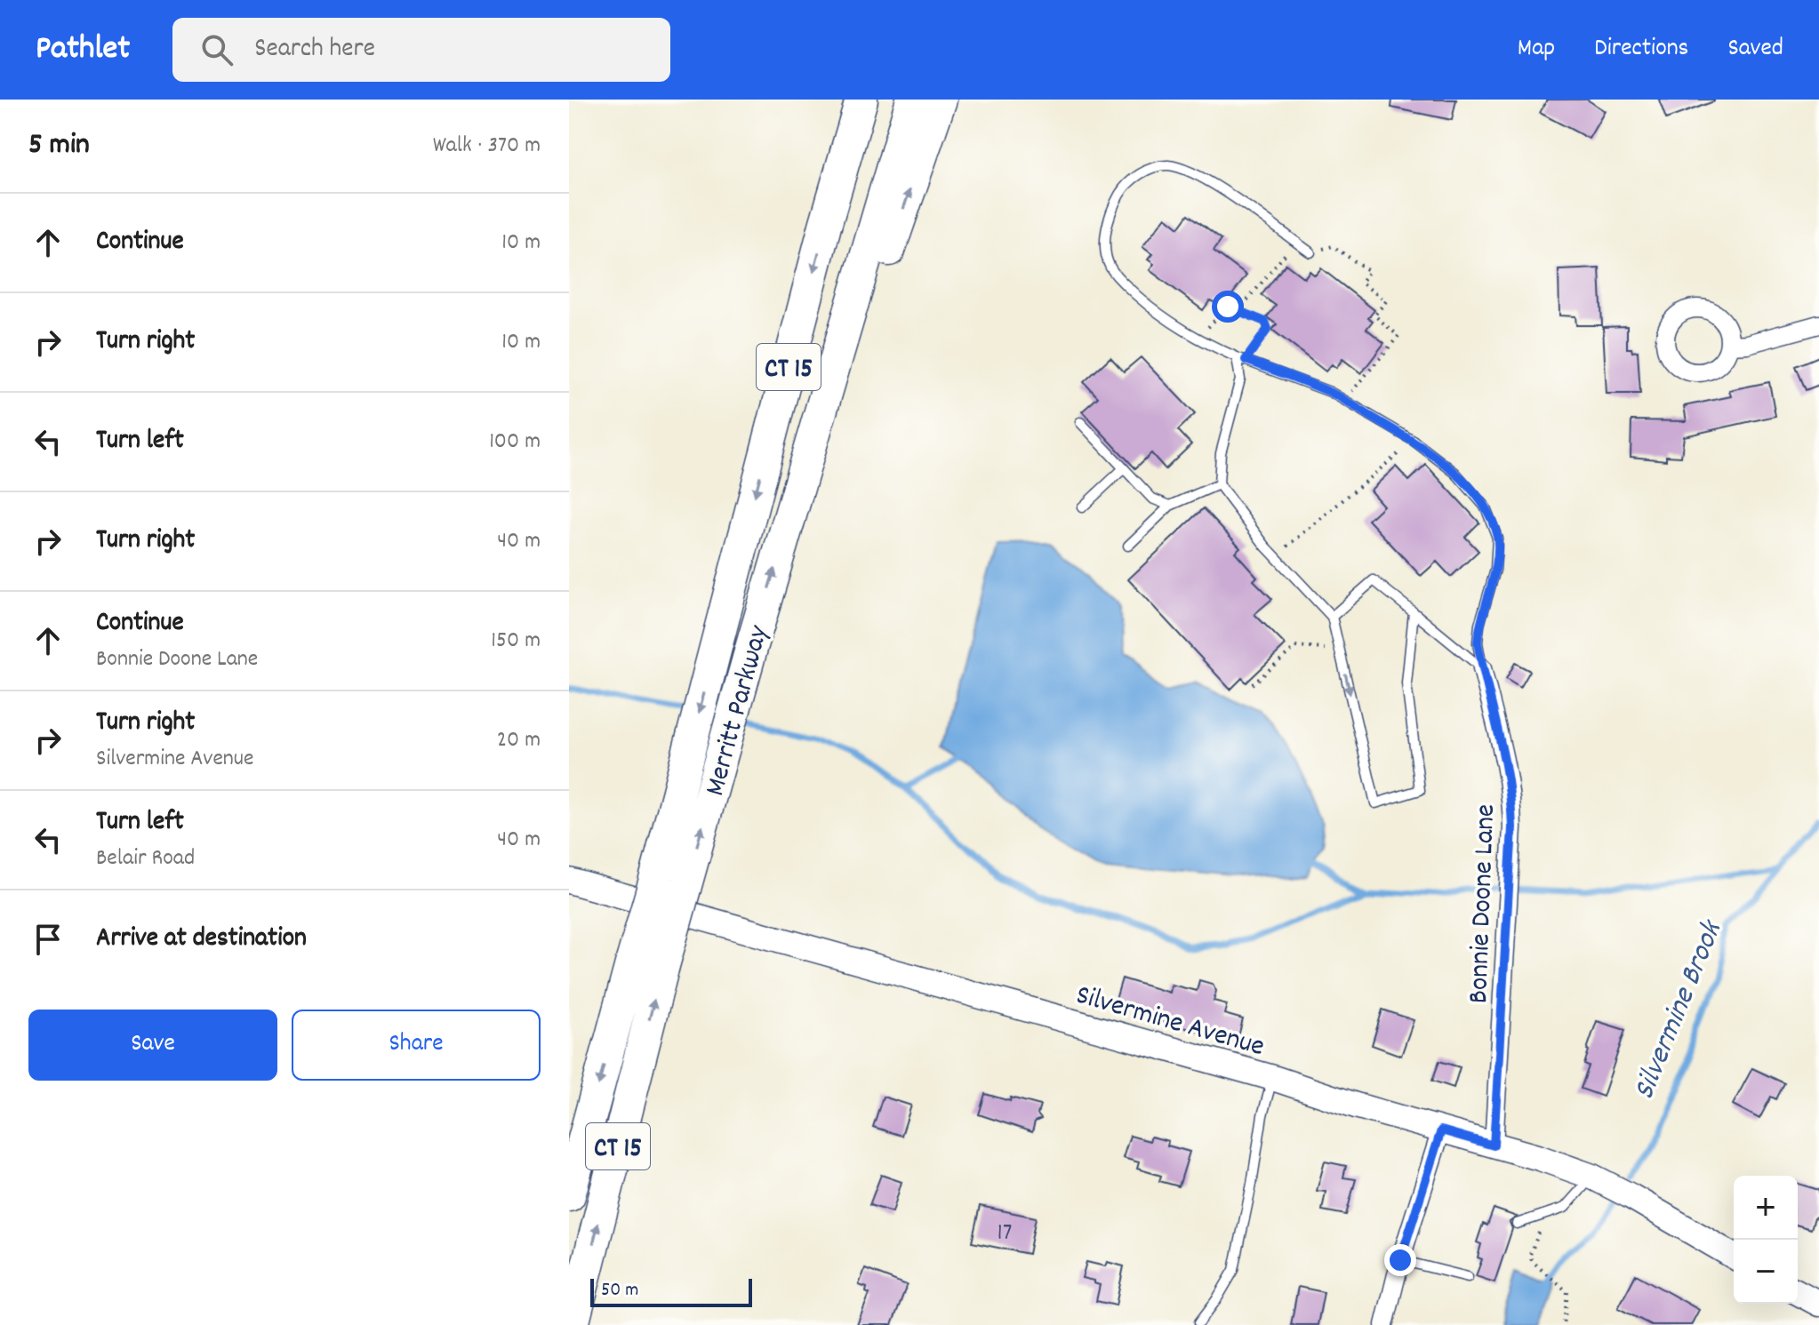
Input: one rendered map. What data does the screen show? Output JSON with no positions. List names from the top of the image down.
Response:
{
  "streets": {
    "highway": ["CT 15", "Merritt Parkway"],
    "street": ["Bonnie Doone Lane", "Silvermine Avenue"]
  },
  "crossings": [
    ["Bonnie Doone Lane", "Silvermine Avenue"]
  ],
  "water": ["Silvermine Brook"],
  "house_numbers": ["17"],
  "scale_bar": "50 m",
  "page": {
    "header": "Pathlet",
    "search": "Search here",
    "nav": ["Map", "Directions", "Saved"],
    "heading": ["5 min", "Walk · 370 m"],
    "list": [
      ["Continue", "10 m"],
      ["Turn right", "10 m"],
      ["Turn left", "100 m"],
      ["Turn right", "40 m"],
      ["Continue", "Bonnie Doone Lane", "150 m"],
      ["Turn right", "Silvermine Avenue", "20 m"],
      ["Turn left", "Belair Road", "40 m"],
      "Arrive at destination"
    ],
    "buttons": ["Save", "Share"],
    "map_buttons": ["+", "−"],
    "scale": "50 m"
  }
}
